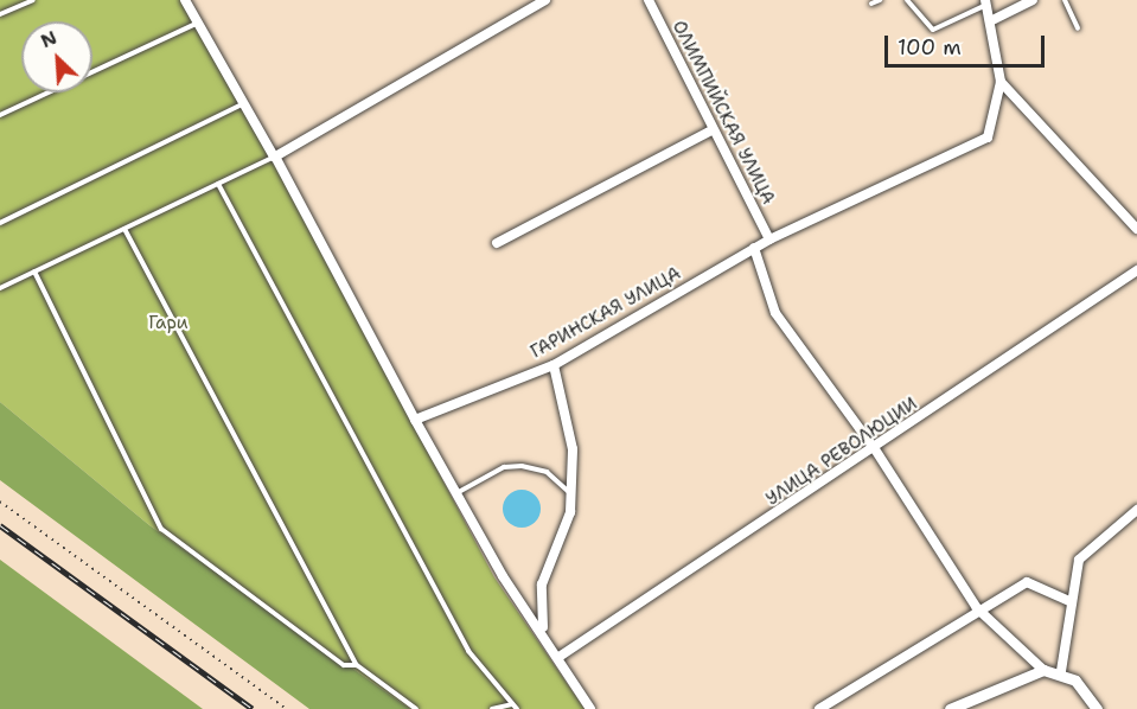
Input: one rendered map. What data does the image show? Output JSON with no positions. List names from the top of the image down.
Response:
{
  "streets": {
    "street": ["ОЛИМПИЙСКАЯ УЛИЦА", "ГАРИНСКАЯ УЛИЦА", "УЛИЦА РЕВОЛЮЦИИ"]
  },
  "crossings": [
    ["ОЛИМПИЙСКАЯ УЛИЦА", "ГАРИНСКАЯ УЛИЦА"]
  ],
  "parks": ["Гари"],
  "scale_bar": "100 m",
  "north": "top left"
}
